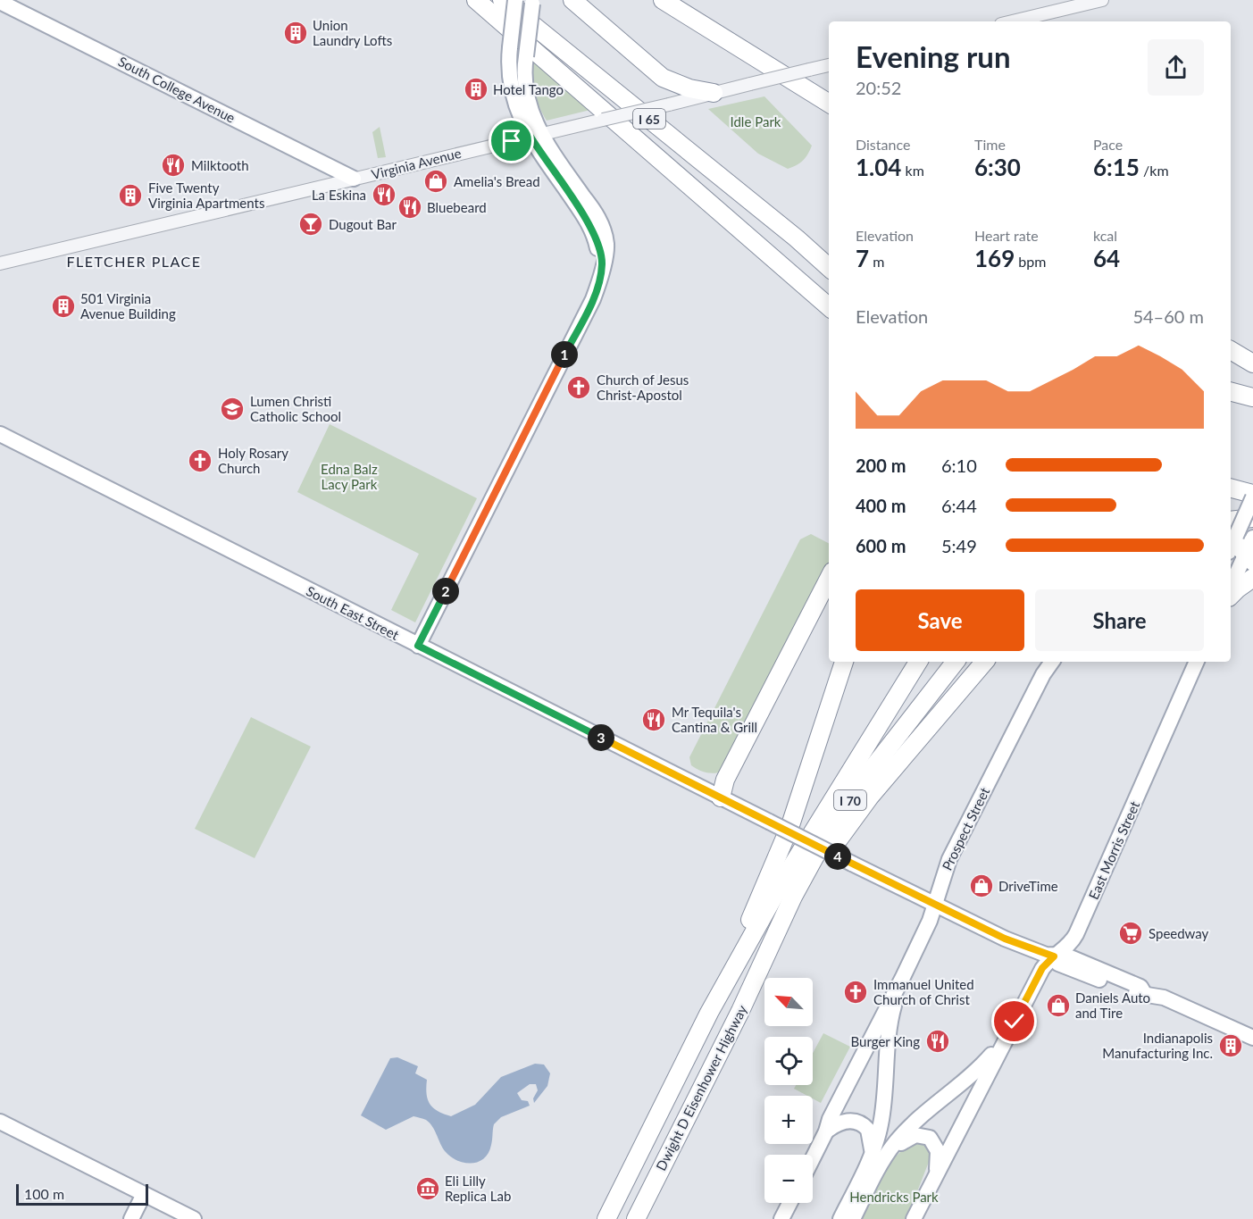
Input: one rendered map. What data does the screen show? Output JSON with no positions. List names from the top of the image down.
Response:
{
  "streets": {
    "highway": ["I 65", "I 70", "Dwight D Eisenhower Highway"],
    "main road": [
      "South College Avenue",
      "South East Street",
      "Prospect Street",
      "East Morris Street"
    ],
    "street": ["Virginia Avenue"]
  },
  "crossings": [
    ["South College Avenue", "Virginia Avenue"],
    ["South East Street", "Prospect Street"],
    ["South East Street", "East Morris Street"],
    ["I 70", "Dwight D Eisenhower Highway"]
  ],
  "districts": ["FLETCHER PLACE"],
  "parks": ["Idle Park", "Edna Balz Lacy Park", "Hendricks Park"],
  "places": {
    "building": [
      "Union Laundry Lofts",
      "Hotel Tango",
      "Five Twenty Virginia Apartments",
      "501 Virginia Avenue Building",
      "Indianapolis Manufacturing Inc."
    ],
    "restaurant": [
      "Milktooth",
      "La Eskina",
      "Bluebeard",
      "Mr Tequila's Cantina & Grill",
      "Burger King"
    ],
    "shop": ["Amelia's Bread", "DriveTime", "Daniels Auto and Tire"],
    "bar": ["Dugout Bar"],
    "church": ["Church of Jesus Christ-Apostol", "Holy Rosary Church", "Immanuel United Church of Christ"],
    "school or university": ["Lumen Christi Catholic School"],
    "supermarket": ["Speedway"],
    "museum": ["Eli Lilly Replica Lab"]
  },
  "scale_bar": "100 m",
  "north": "top left",
  "page": {
    "heading": ["Evening run", "20:52"],
    "stats": [
      ["Distance", "1.04 km"],
      ["Time", "6:30"],
      ["Pace", "6:15 /km"],
      ["Elevation", "7 m"],
      ["Heart rate", "169 bpm"],
      ["kcal", "64"]
    ],
    "chart": ["Elevation", "54–60 m"],
    "pins": [
      "1",
      "2",
      "3",
      "4"
    ],
    "list": [
      {
        "name": "200 m",
        "note": "6:10"
      },
      {
        "name": "400 m",
        "note": "6:44"
      },
      {
        "name": "600 m",
        "note": "5:49"
      }
    ],
    "buttons": ["Save", "Share"],
    "map_buttons": ["+", "−"],
    "scale": "100 m"
  }
}
